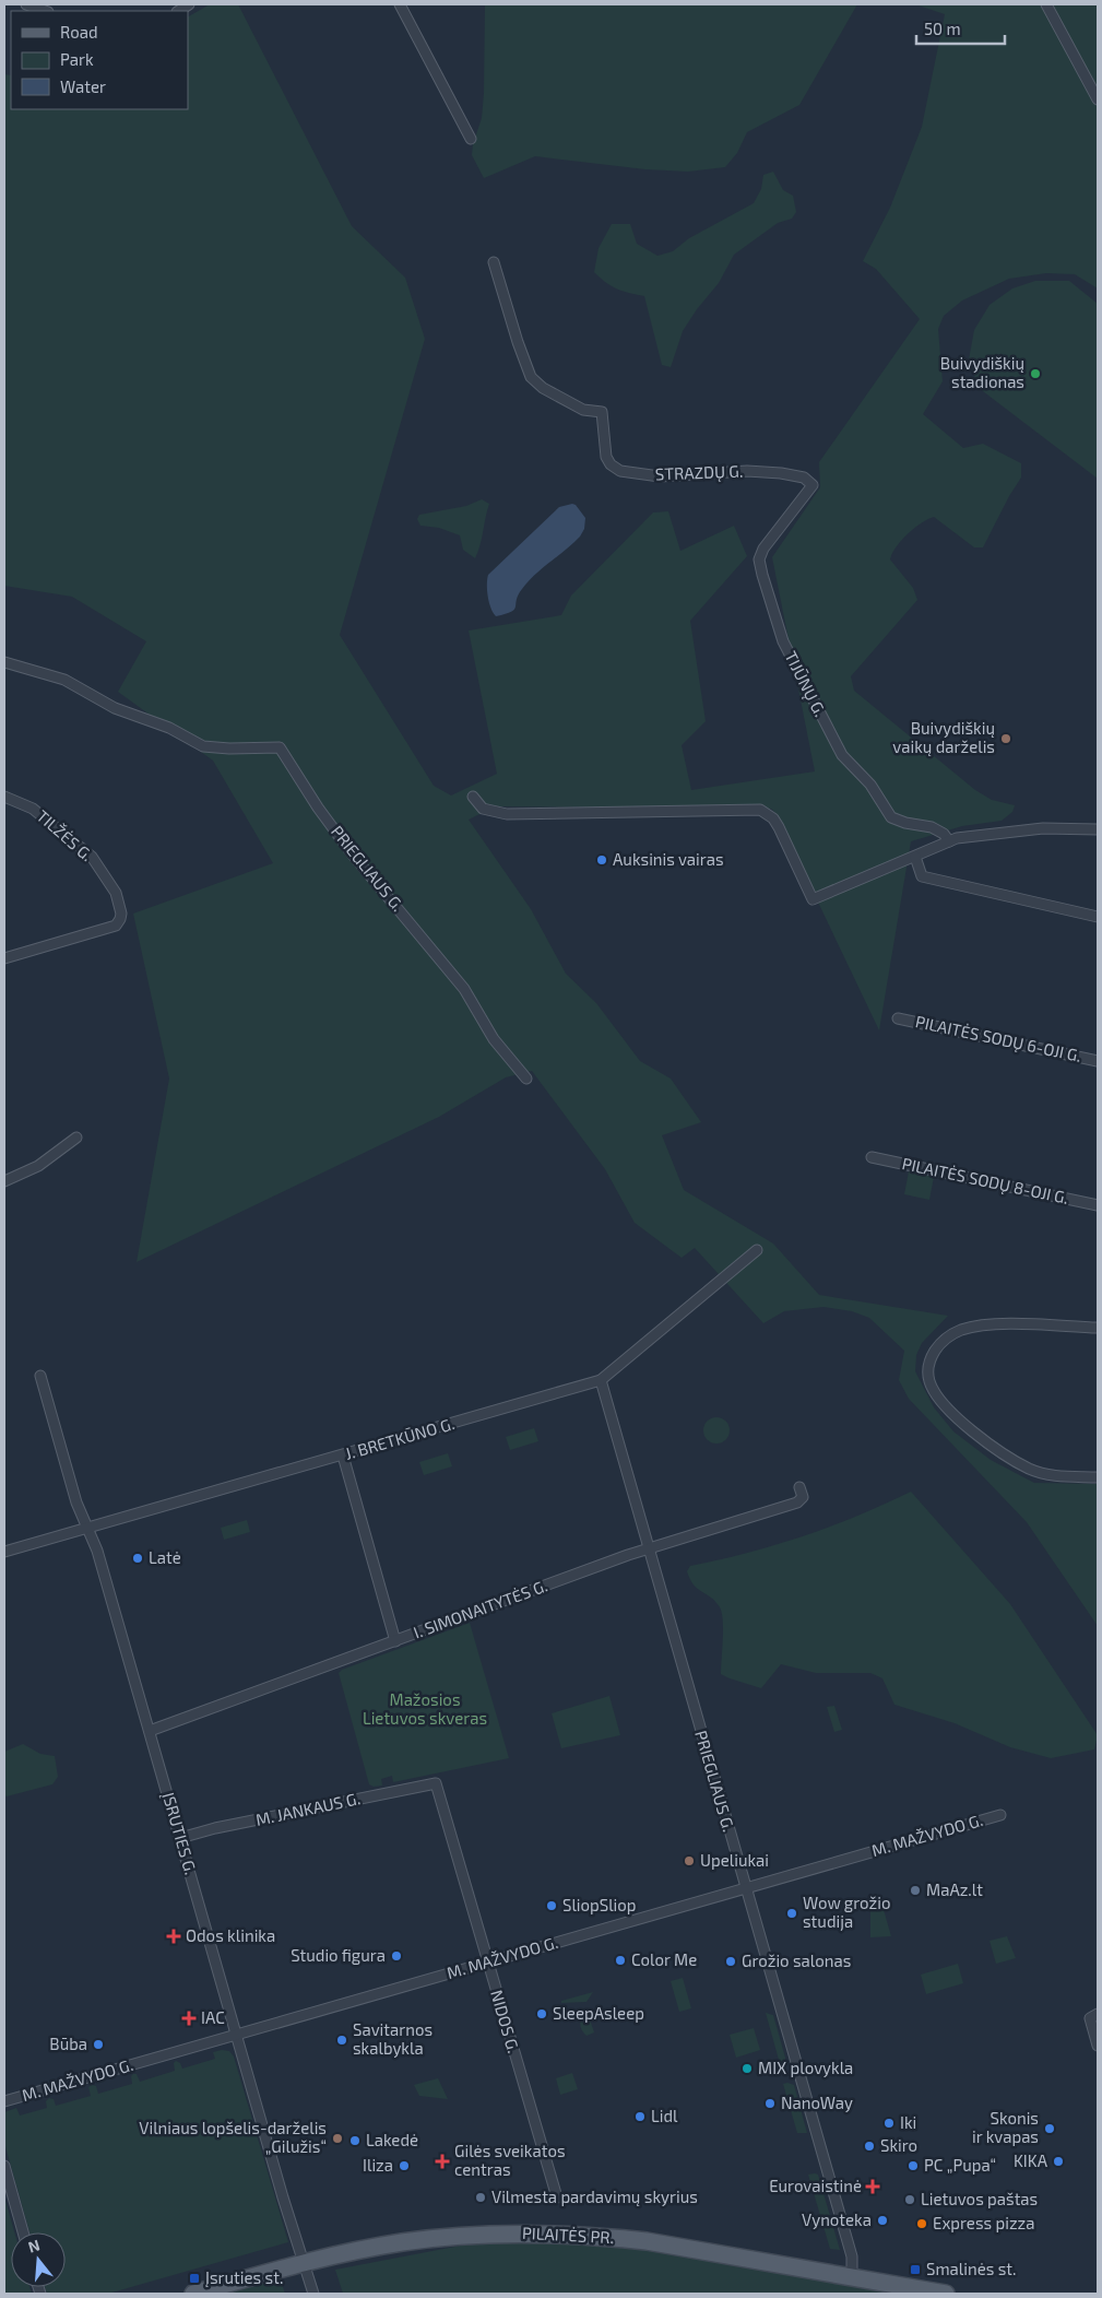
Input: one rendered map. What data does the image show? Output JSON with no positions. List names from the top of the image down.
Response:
{
  "streets": {
    "main road": ["PILAITĖS PR."],
    "street": [
      "STRAZDŲ G.",
      "TIJŪNŲ G.",
      "TILŽĖS G.",
      "PRIEGLIAUS G.",
      "PILAITĖS SODŲ 6-OJI G.",
      "PILAITĖS SODŲ 8-OJI G.",
      "J. BRETKŪNO G.",
      "I. SIMONAITYTĖS G.",
      "M. JANKAUS G.",
      "ĮSRUTIES G.",
      "M. MAŽVYDO G.",
      "NIDOS G."
    ]
  },
  "crossings": [
    ["STRAZDŲ G.", "TIJŪNŲ G."],
    ["PRIEGLIAUS G.", "J. BRETKŪNO G."],
    ["PRIEGLIAUS G.", "I. SIMONAITYTĖS G."],
    ["PRIEGLIAUS G.", "M. MAŽVYDO G."],
    ["PRIEGLIAUS G.", "PILAITĖS PR."],
    ["J. BRETKŪNO G.", "ĮSRUTIES G."],
    ["I. SIMONAITYTĖS G.", "ĮSRUTIES G."],
    ["M. JANKAUS G.", "ĮSRUTIES G."],
    ["M. JANKAUS G.", "NIDOS G."],
    ["ĮSRUTIES G.", "M. MAŽVYDO G."],
    ["ĮSRUTIES G.", "PILAITĖS PR."],
    ["M. MAŽVYDO G.", "NIDOS G."]
  ],
  "parks": ["Mažosios Lietuvos skveras"],
  "places": {
    "other": [
      "Buivydiškių stadionas",
      "Buivydiškių vaikų darželis",
      "Auksinis vairas",
      "Latė",
      "Upeliukai",
      "MaAz.lt",
      "SliopSliop",
      "Wow grožio studija",
      "Studio figura",
      "Color Me",
      "Grožio salonas",
      "SleepAsleep",
      "Savitarnos skalbykla",
      "Būba",
      "MIX plovykla",
      "NanoWay",
      "Lidl",
      "Iki",
      "Skonis ir kvapas",
      "Vilniaus lopšelis-darželis „Gilužis“",
      "Lakedė",
      "Skiro",
      "KIKA",
      "Iliza",
      "PC „Pupa“",
      "Vilmesta pardavimų skyrius",
      "Lietuvos paštas",
      "Vynoteka",
      "Express pizza"
    ],
    "health": [
      "Odos klinika",
      "IAC",
      "Gilės sveikatos centras",
      "Eurovaistinė"
    ],
    "transit": ["Smalinės st.", "Įsruties st."]
  },
  "legend": ["Road", "Park", "Water"],
  "scale_bar": "50 m",
  "north": "top"
}
